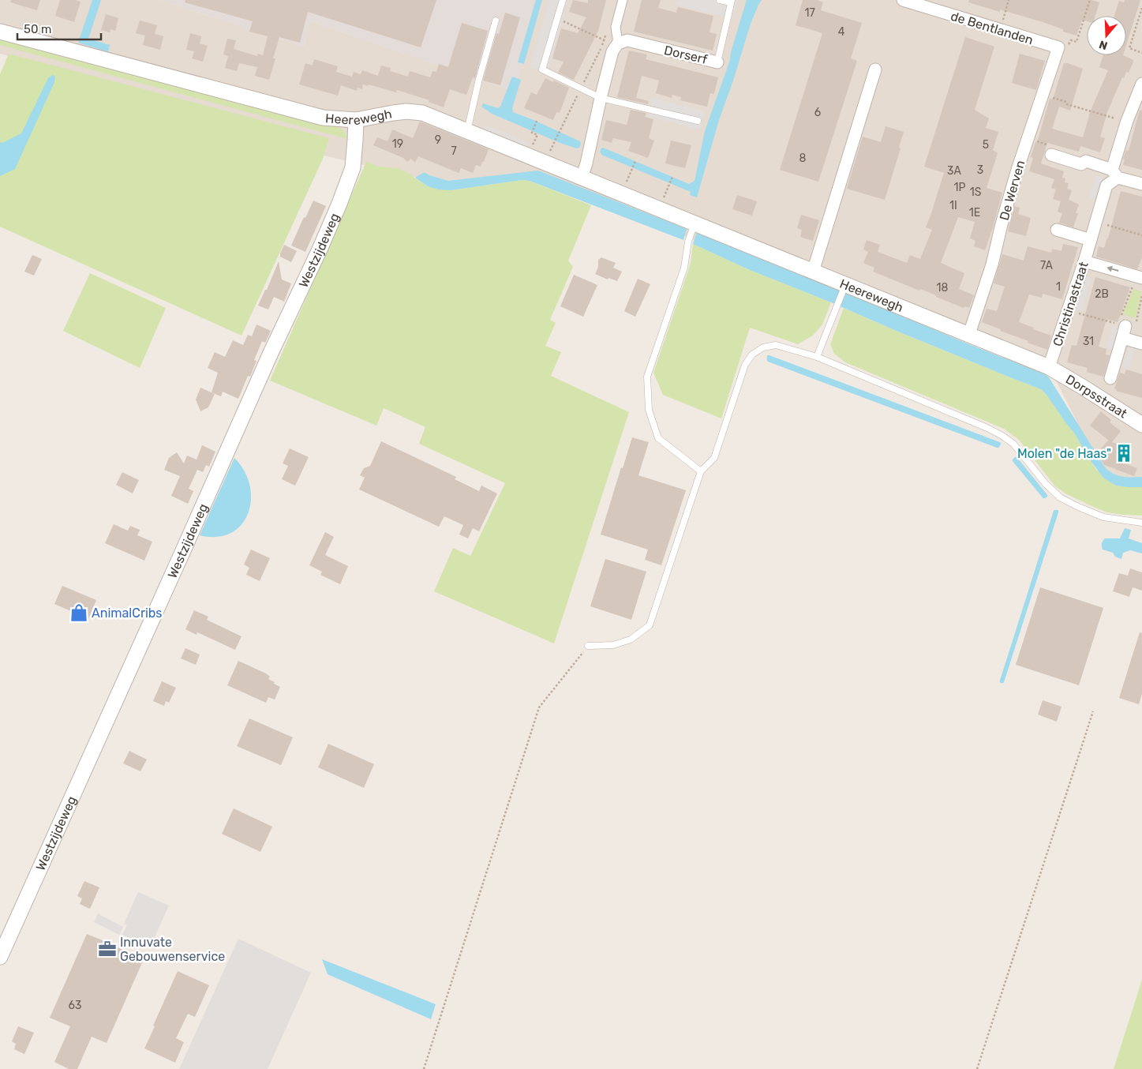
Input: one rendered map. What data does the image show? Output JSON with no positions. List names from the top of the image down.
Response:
{
  "streets": {
    "street": [
      "de Bentlanden",
      "Dorserf",
      "Heerewegh",
      "De Werven",
      "Westzijdeweg",
      "Christinastraat",
      "Dorpsstraat"
    ]
  },
  "crossings": [
    ["de Bentlanden", "De Werven"],
    ["Heerewegh", "De Werven"],
    ["Heerewegh", "Westzijdeweg"],
    ["Heerewegh", "Christinastraat"],
    ["Heerewegh", "Dorpsstraat"],
    ["Christinastraat", "Dorpsstraat"]
  ],
  "places": {
    "building": ["Molen \"de Haas\""],
    "shop": ["AnimalCribs"],
    "office": ["Innuvate Gebouwenservice"]
  },
  "house_numbers": [
    "17",
    "4",
    "6",
    "9",
    "19",
    "5",
    "7",
    "8",
    "3",
    "3A",
    "1P",
    "1S",
    "1I",
    "1E",
    "7A",
    "1",
    "18",
    "2B",
    "31",
    "63"
  ],
  "scale_bar": "50 m",
  "north": "bottom"
}
